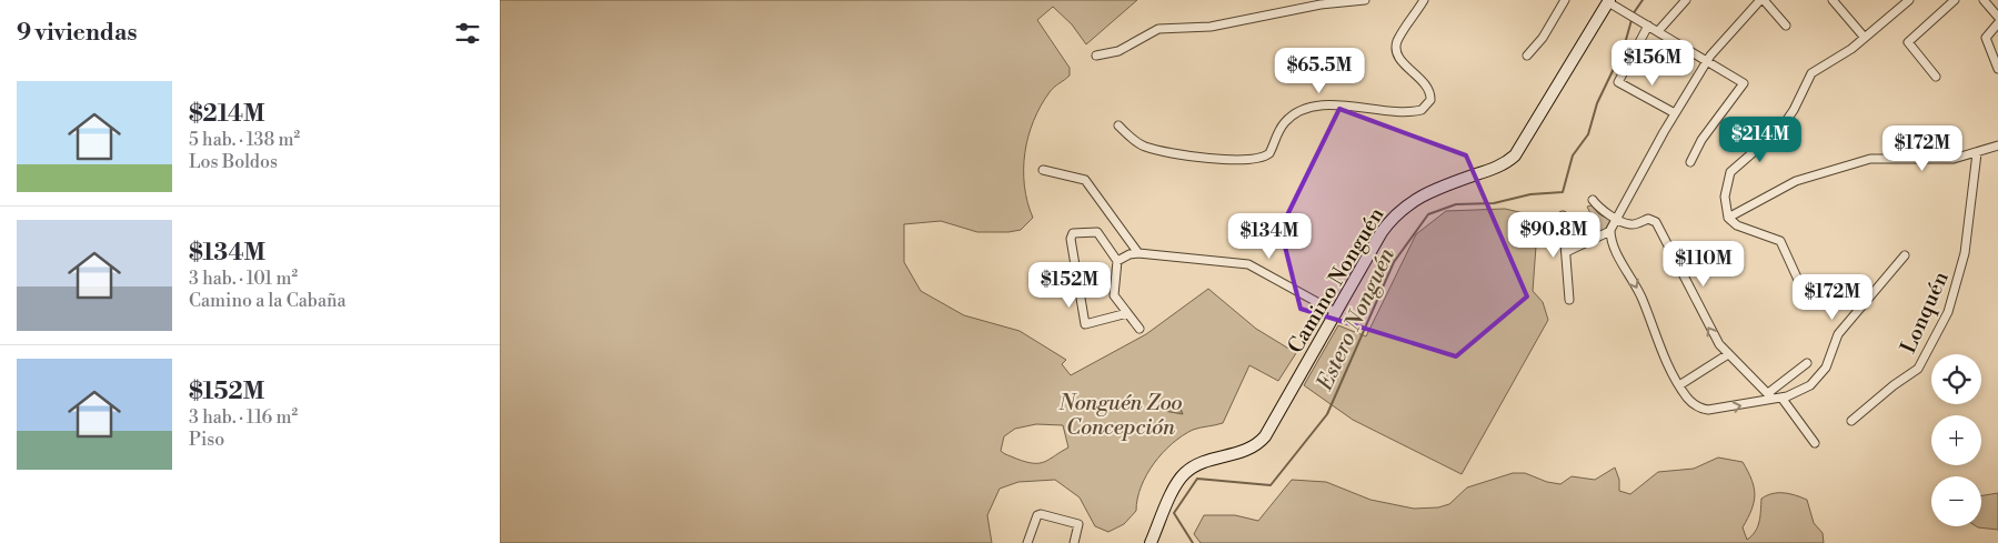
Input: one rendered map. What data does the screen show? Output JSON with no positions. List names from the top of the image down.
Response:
{
  "streets": {
    "main road": ["Camino Nonguén"],
    "street": ["Lonquén"]
  },
  "water": ["Estero Nonguén"],
  "parks": ["Nonguén Zoo Concepción"],
  "page": {
    "heading": "9 viviendas",
    "price": [
      "$156M",
      "$65.5M",
      "$214M",
      "$172M",
      "$90.8M",
      "$134M",
      "$110M",
      "$152M",
      "$172M"
    ],
    "list": [
      {
        "name": "$214M",
        "note": "5 hab. · 138 m² · Los Boldos"
      },
      {
        "name": "$134M",
        "note": "3 hab. · 101 m² · Camino a la Cabaña"
      },
      {
        "name": "$152M",
        "note": "3 hab. · 116 m² · Piso"
      }
    ],
    "map_buttons": ["+", "−"]
  }
}
